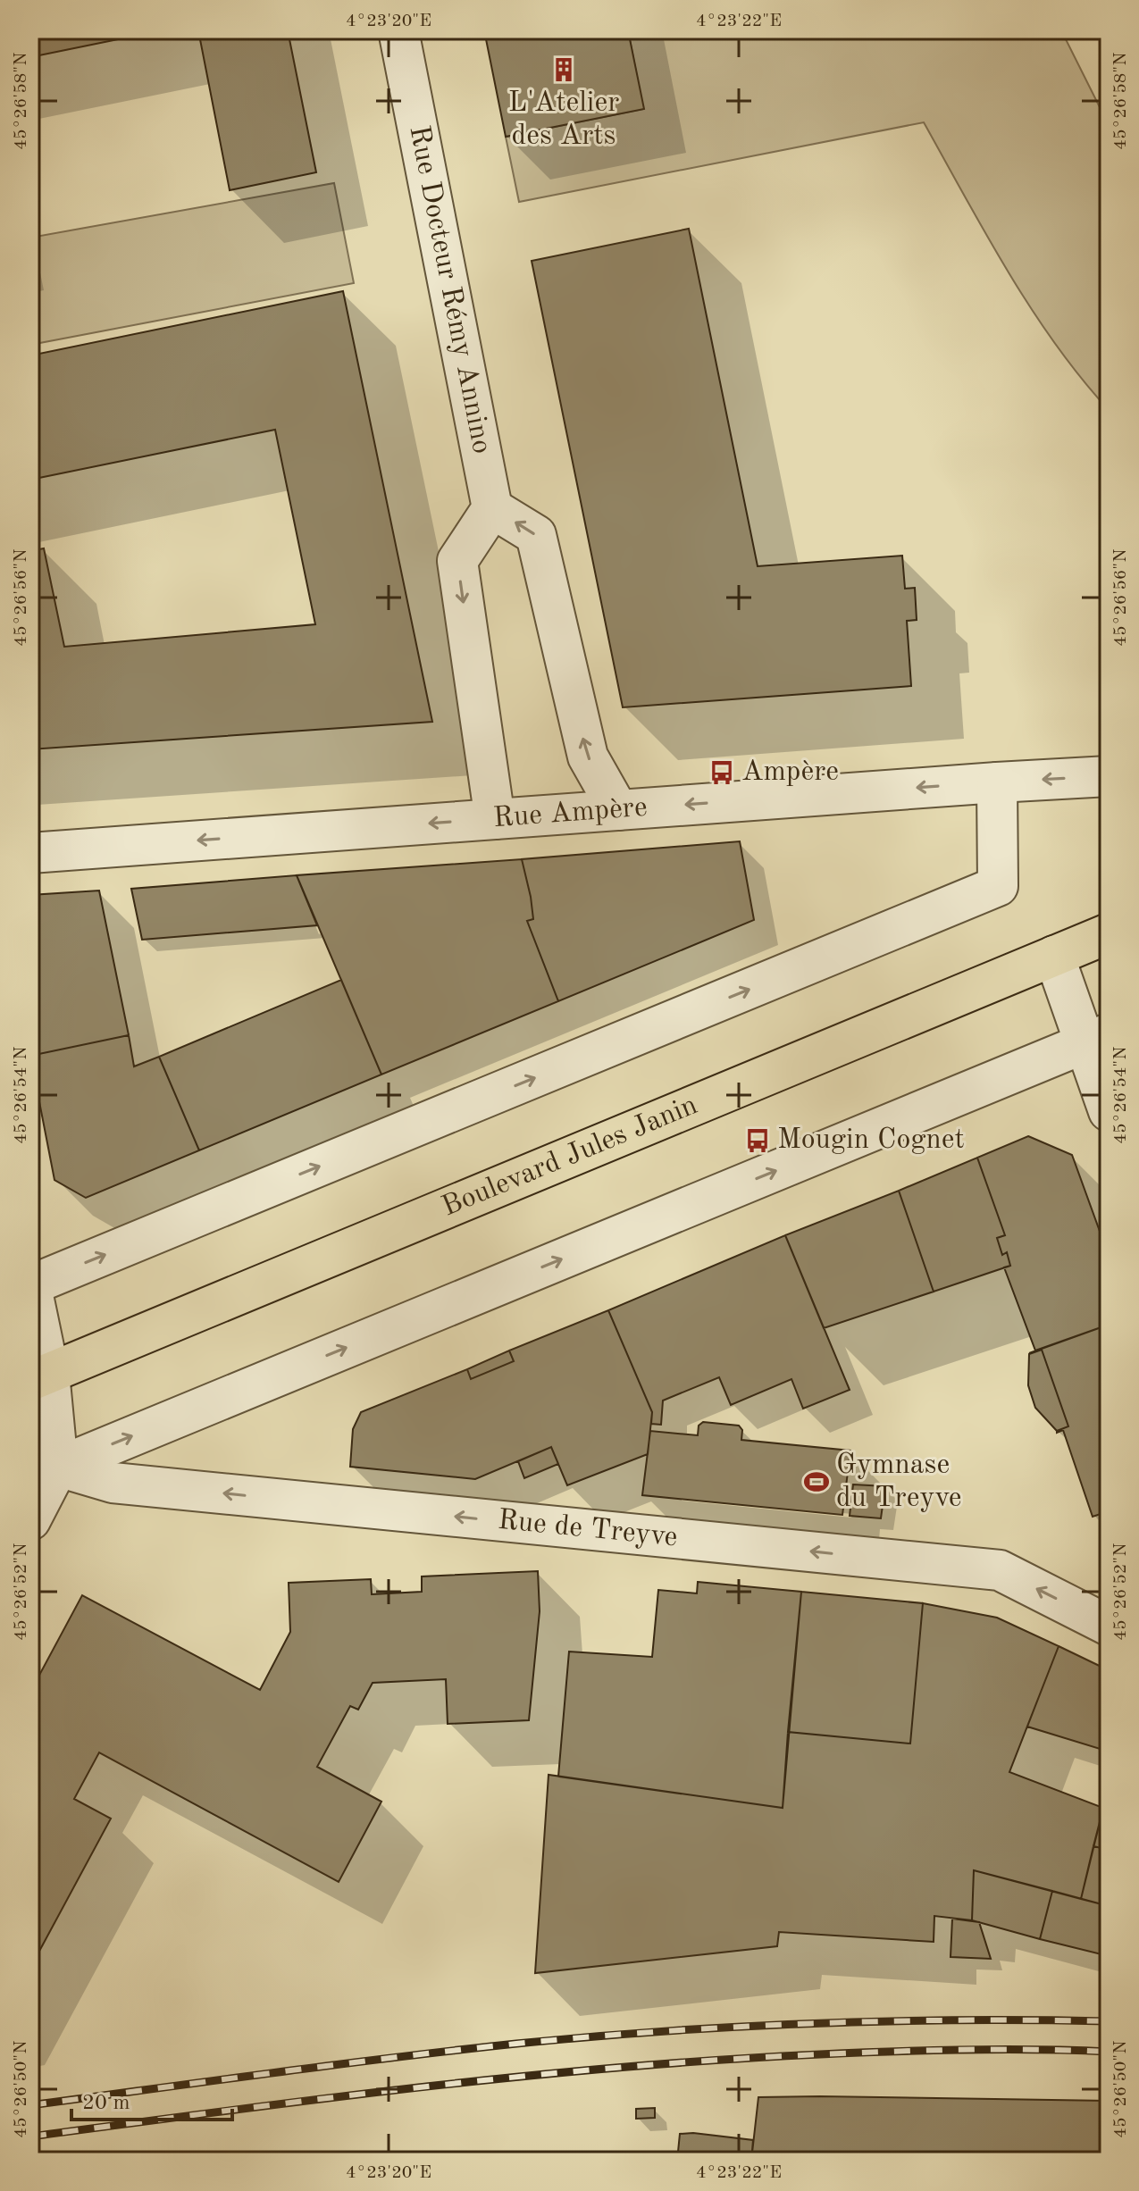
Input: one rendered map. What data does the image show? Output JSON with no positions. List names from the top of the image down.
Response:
{
  "streets": {
    "main road": ["Boulevard Jules Janin"],
    "street": ["Rue Docteur Rémy Annino", "Rue Ampère", "Rue de Treyve"]
  },
  "one_way": ["Rue de Treyve"],
  "places": {
    "building": ["L'Atelier des Arts"],
    "bus stop": ["Ampère", "Mougin Cognet"],
    "sports": ["Gymnase du Treyve"]
  },
  "scale_bar": "20 m",
  "coordinates": [
    "4°23'20\"E",
    "4°23'22\"E",
    "45°26'58\"N",
    "45°26'56\"N",
    "45°26'54\"N",
    "45°26'52\"N",
    "45°26'50\"N"
  ]
}
